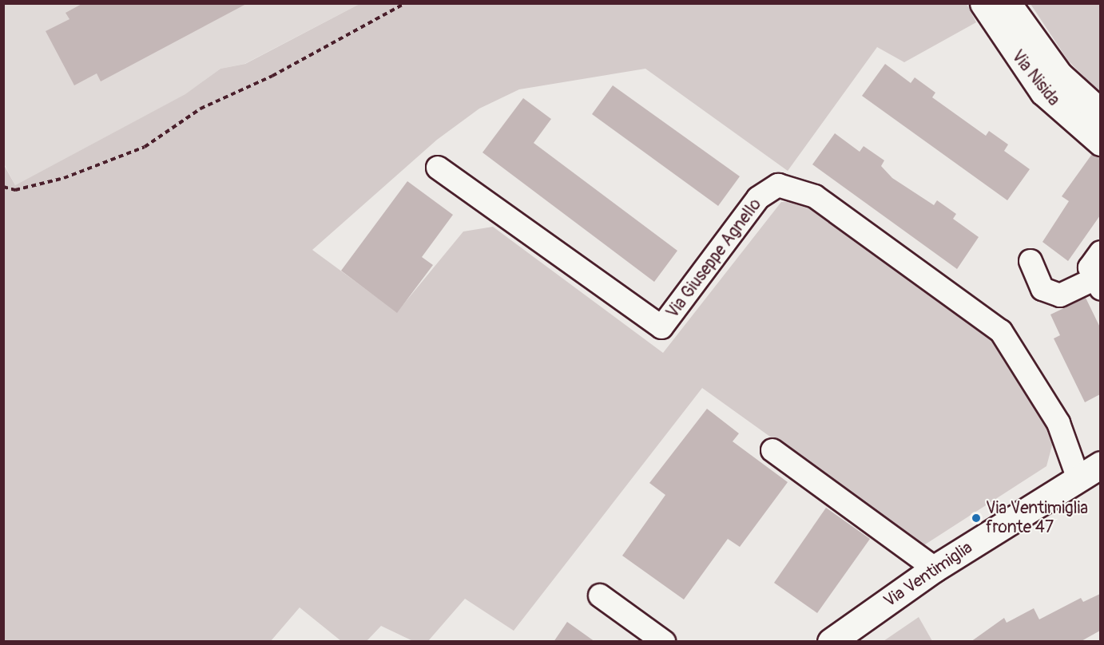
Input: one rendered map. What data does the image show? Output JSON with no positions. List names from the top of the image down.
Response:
{
  "streets": {
    "street": ["Via Nisida", "Via Giuseppe Agnello", "Via Ventimiglia"]
  },
  "crossings": [
    ["Via Giuseppe Agnello", "Via Ventimiglia"]
  ],
  "places": ["Via Ventimiglia fronte 47"]
}
